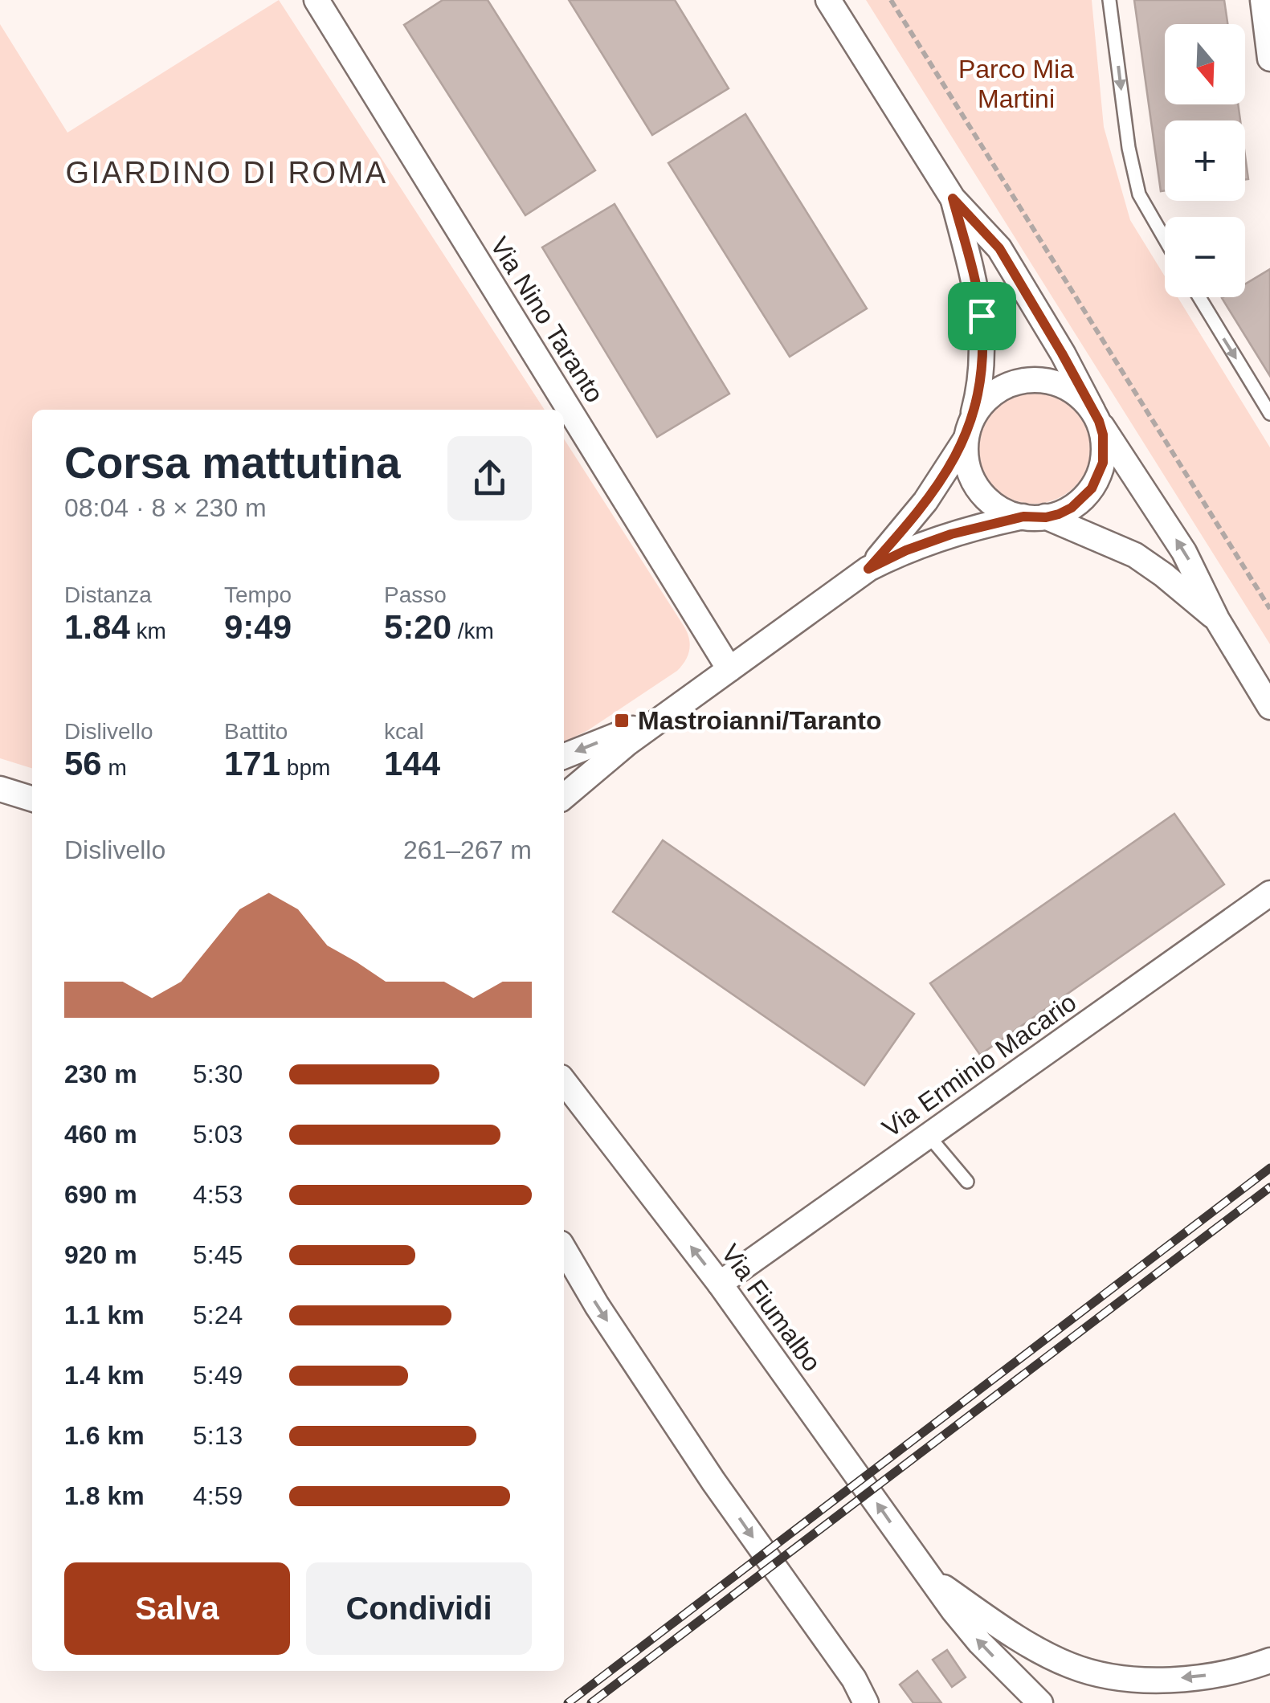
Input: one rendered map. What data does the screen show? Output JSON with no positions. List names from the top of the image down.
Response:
{
  "streets": {
    "street": ["Via Nino Taranto", "Via Erminio Macario", "Via Fiumalbo"]
  },
  "crossings": [
    ["Via Erminio Macario", "Via Fiumalbo"]
  ],
  "districts": ["GIARDINO DI ROMA"],
  "parks": ["Parco Mia Martini"],
  "places": {
    "transit": ["Mastroianni/Taranto"]
  },
  "north": "bottom",
  "page": {
    "map_buttons": ["+", "−"],
    "heading": ["Corsa mattutina", "08:04 · 8 × 230 m"],
    "stats": [
      ["Distanza", "1.84 km"],
      ["Tempo", "9:49"],
      ["Passo", "5:20 /km"],
      ["Dislivello", "56 m"],
      ["Battito", "171 bpm"],
      ["kcal", "144"]
    ],
    "chart": ["Dislivello", "261–267 m"],
    "list": [
      {
        "name": "230 m",
        "note": "5:30"
      },
      {
        "name": "460 m",
        "note": "5:03"
      },
      {
        "name": "690 m",
        "note": "4:53"
      },
      {
        "name": "920 m",
        "note": "5:45"
      },
      {
        "name": "1.1 km",
        "note": "5:24"
      },
      {
        "name": "1.4 km",
        "note": "5:49"
      },
      {
        "name": "1.6 km",
        "note": "5:13"
      },
      {
        "name": "1.8 km",
        "note": "4:59"
      }
    ],
    "buttons": ["Salva", "Condividi"]
  }
}
